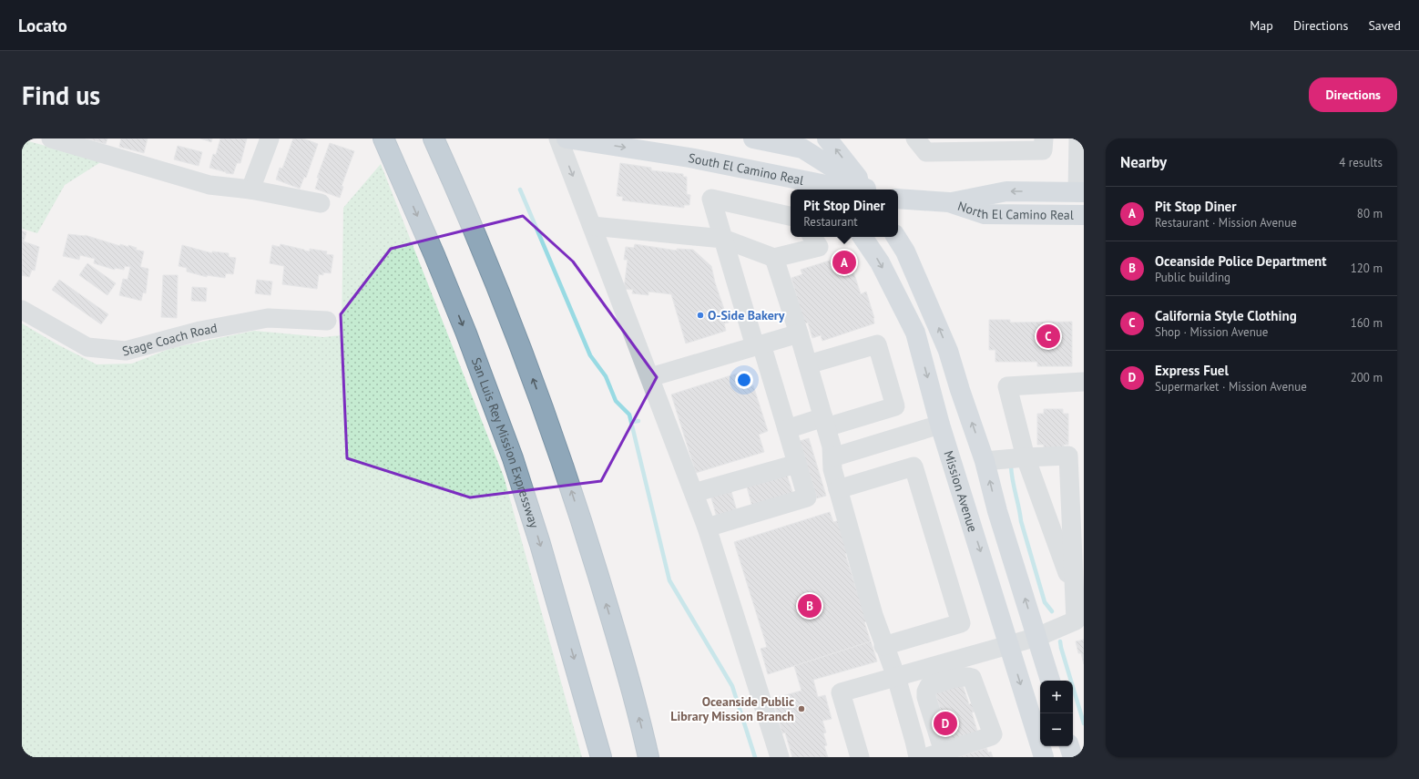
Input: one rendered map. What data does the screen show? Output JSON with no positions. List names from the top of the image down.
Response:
{
  "streets": {
    "highway": ["San Luis Rey Mission Expressway"],
    "main road": ["South El Camino Real", "North El Camino Real", "Mission Avenue"],
    "street": ["Stage Coach Road"]
  },
  "places": ["O-Side Bakery", "Oceanside Public Library Mission Branch"],
  "page": {
    "header": "Locato",
    "nav": ["Map", "Directions", "Saved"],
    "buttons": "Directions",
    "title": "Find us",
    "heading": ["Nearby", "4 results"],
    "list": [
      {
        "mark": "A",
        "name": "Pit Stop Diner",
        "note": "Restaurant · Mission Avenue",
        "value": "80 m"
      },
      {
        "mark": "B",
        "name": "Oceanside Police Department",
        "note": "Public building",
        "value": "120 m"
      },
      {
        "mark": "C",
        "name": "California Style Clothing",
        "note": "Shop · Mission Avenue",
        "value": "160 m"
      },
      {
        "mark": "D",
        "name": "Express Fuel",
        "note": "Supermarket · Mission Avenue",
        "value": "200 m"
      }
    ],
    "popup": ["Pit Stop Diner", "Restaurant"],
    "pins": [
      "A",
      "C",
      "B",
      "D"
    ],
    "map_buttons": ["+", "−"]
  }
}
